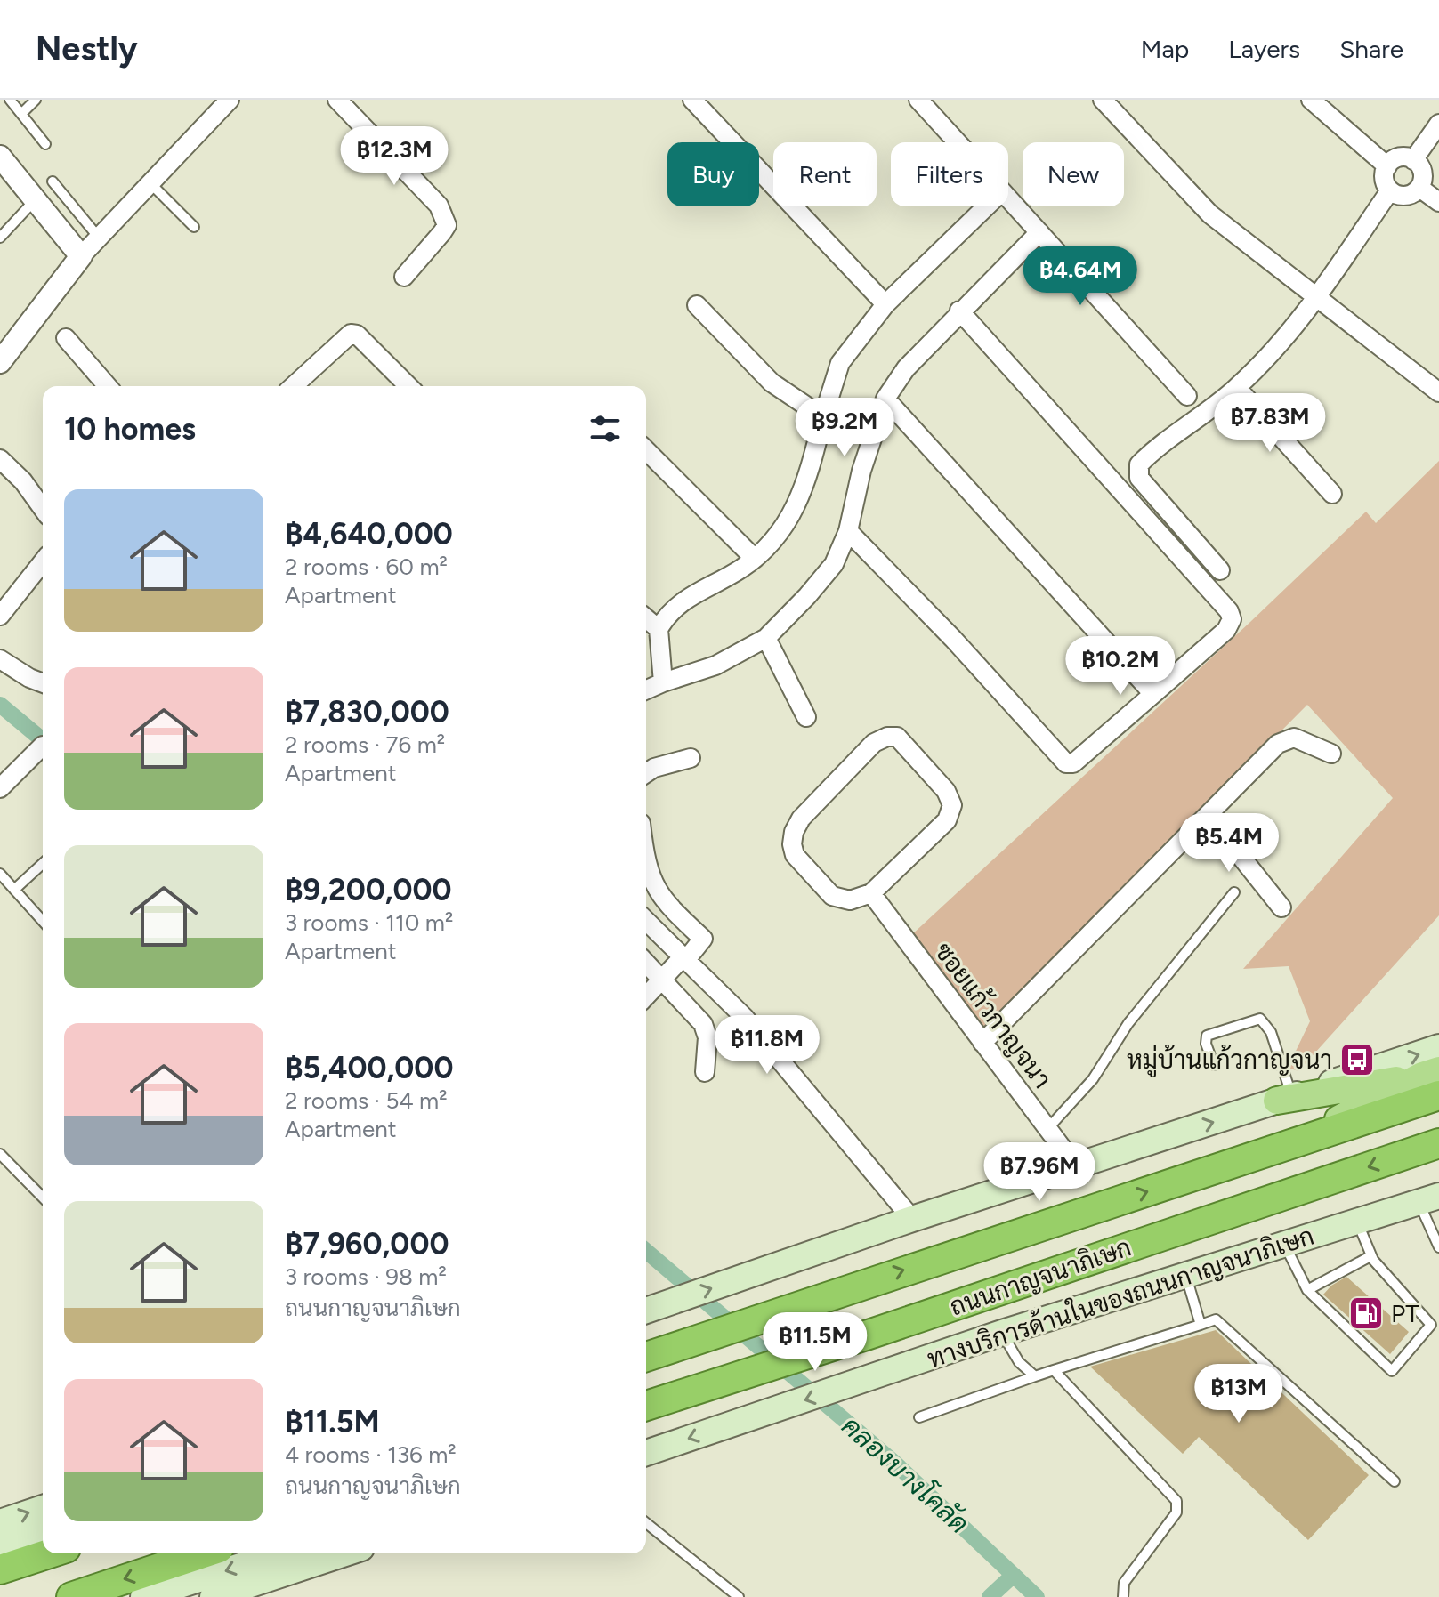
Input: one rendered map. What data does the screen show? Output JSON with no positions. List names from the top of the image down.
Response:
{
  "streets": {
    "highway": ["ถนนกาญจนาภิเษก"],
    "main road": ["ทางบริการด้านในของถนนกาญจนาภิเษก"],
    "street": ["ซอยแก้วกาญจนา"]
  },
  "water": ["คลองบางโคลัด"],
  "places": {
    "bus stop": ["หมู่บ้านแก้วกาญจนา"],
    "fuel station": ["PT"]
  },
  "page": {
    "header": "Nestly",
    "nav": ["Map", "Layers", "Share"],
    "price": [
      "฿12.3M",
      "฿4.64M",
      "฿7.83M",
      "฿9.2M",
      "฿10.2M",
      "฿5.4M",
      "฿11.8M",
      "฿7.96M",
      "฿11.5M",
      "฿13M"
    ],
    "chip": [
      "Buy",
      "Rent",
      "Filters",
      "New"
    ],
    "heading": "10 homes",
    "list": [
      {
        "name": "฿4,640,000",
        "note": "2 rooms · 60 m² · Apartment"
      },
      {
        "name": "฿7,830,000",
        "note": "2 rooms · 76 m² · Apartment"
      },
      {
        "name": "฿9,200,000",
        "note": "3 rooms · 110 m² · Apartment"
      },
      {
        "name": "฿5,400,000",
        "note": "2 rooms · 54 m² · Apartment"
      },
      {
        "name": "฿7,960,000",
        "note": "3 rooms · 98 m² · ถนนกาญจนาภิเษก"
      },
      {
        "name": "฿11.5M",
        "note": "4 rooms · 136 m² · ถนนกาญจนาภิเษก"
      }
    ]
  }
}
